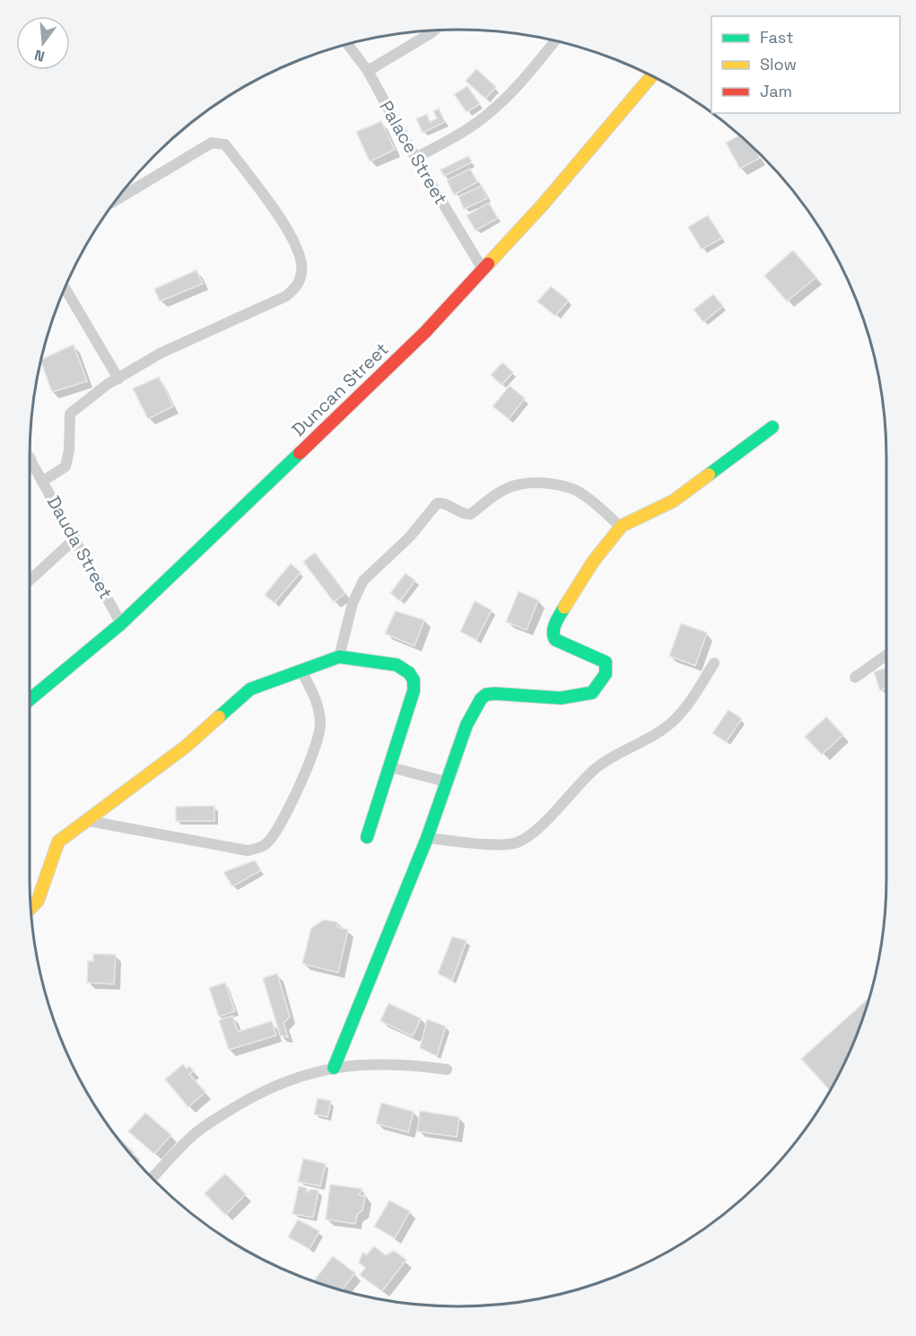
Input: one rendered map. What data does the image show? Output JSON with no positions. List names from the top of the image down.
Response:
{
  "streets": {
    "street": ["Palace Street", "Duncan Street", "Dauda Street"]
  },
  "crossings": [
    ["Palace Street", "Duncan Street"],
    ["Duncan Street", "Dauda Street"]
  ],
  "legend": ["Fast", "Slow", "Jam"],
  "north": "bottom"
}
